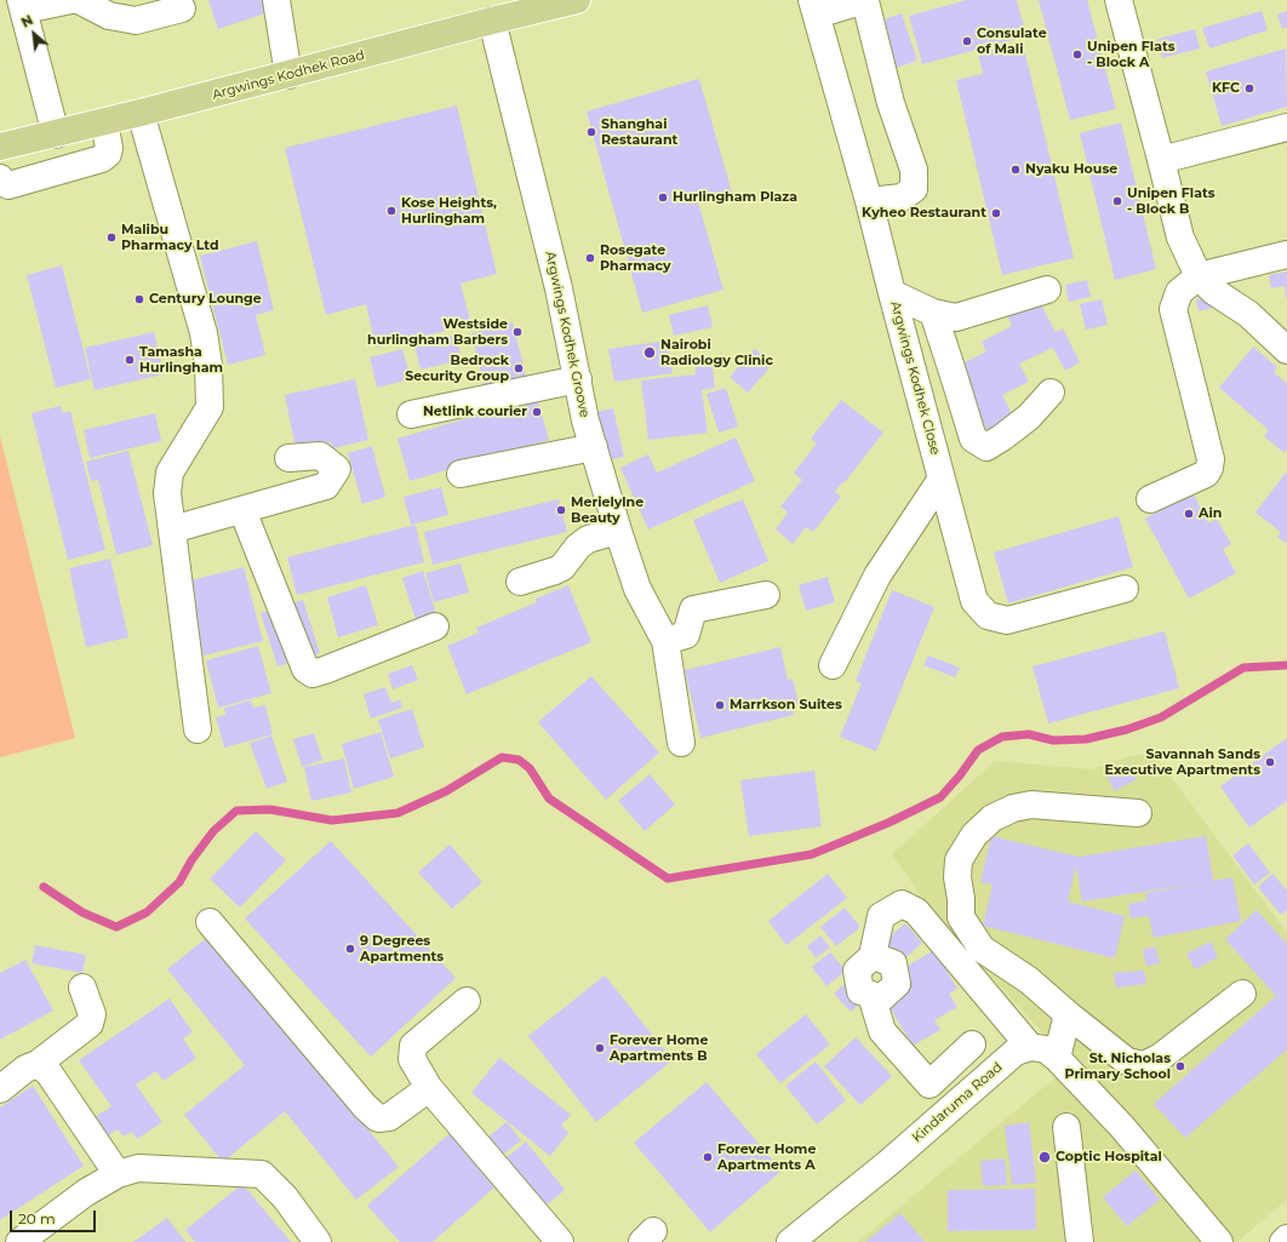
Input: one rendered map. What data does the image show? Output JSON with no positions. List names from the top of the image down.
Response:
{
  "streets": {
    "main road": ["Argwings Kodhek Road"],
    "street": ["Argwings Kodhek Groove", "Argwings Kodhek Close", "Kindaruma Road"]
  },
  "crossings": [
    ["Argwings Kodhek Road", "Argwings Kodhek Groove"]
  ],
  "places": [
    "Consulate of Mali",
    "Unipen Flats - Block A",
    "KFC",
    "Shanghai Restaurant",
    "Nyaku House",
    "Hurlingham Plaza",
    "Unipen Flats - Block B",
    "Kose Heights, Hurlingham",
    "Kyheo Restaurant",
    "Malibu Pharmacy Ltd",
    "Rosegate Pharmacy",
    "Century Lounge",
    "Westside hurlingham Barbers",
    "Nairobi Radiology Clinic",
    "Tamasha Hurlingham",
    "Bedrock Security Group",
    "Netlink courier",
    "Merielylne Beauty",
    "Ain",
    "Marrkson Suites",
    "Savannah Sands Executive Apartments",
    "9 Degrees Apartments",
    "Forever Home Apartments B",
    "St. Nicholas Primary School",
    "Forever Home Apartments A",
    "Coptic Hospital"
  ],
  "scale_bar": "20 m",
  "north": "top left"
}
